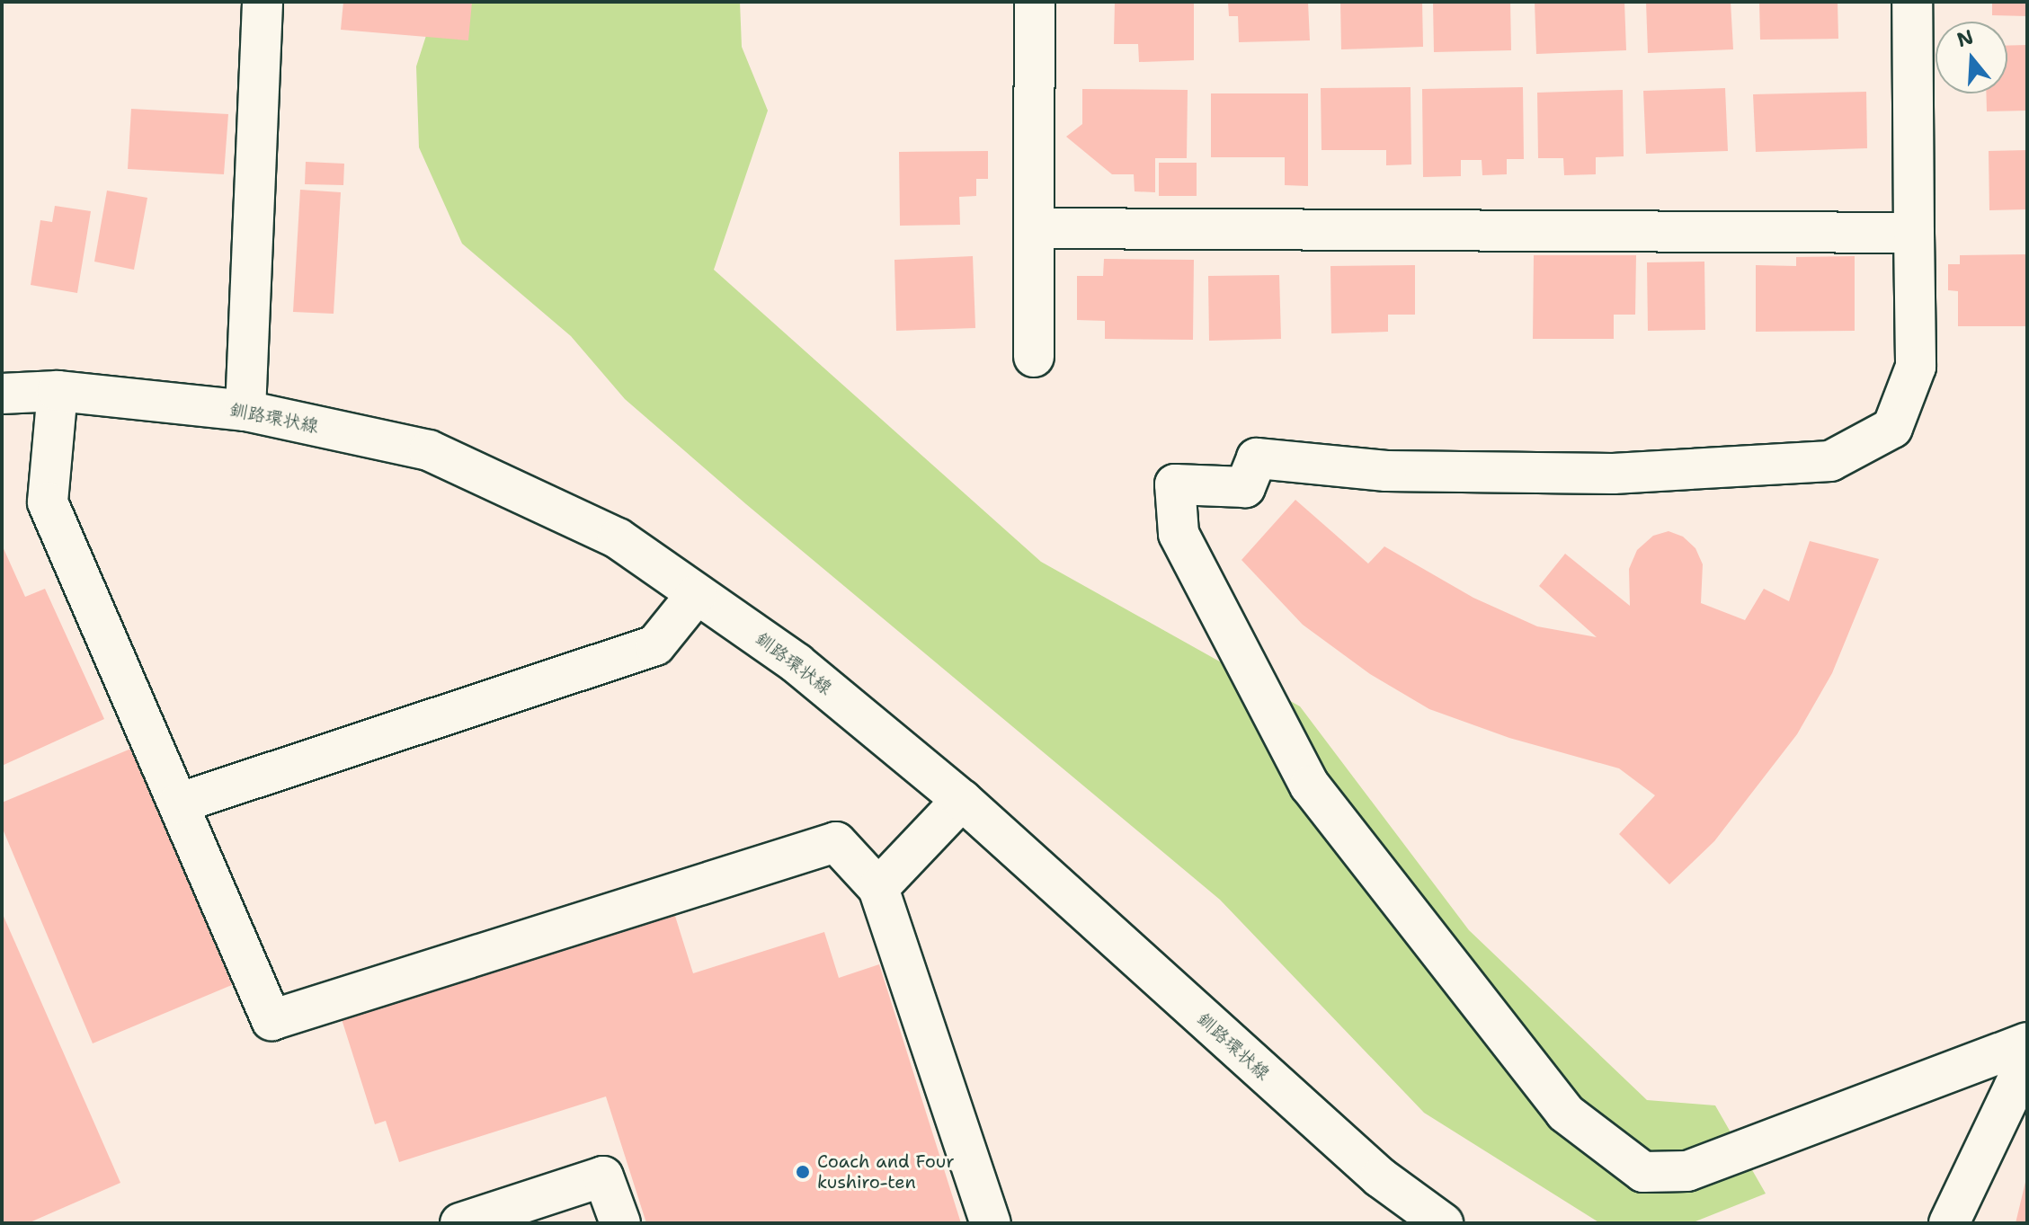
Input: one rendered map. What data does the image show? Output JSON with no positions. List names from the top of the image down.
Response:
{
  "streets": {
    "street": ["釧路環状線"]
  },
  "places": ["Coach and Four kushiro-ten"],
  "north": "top"
}
